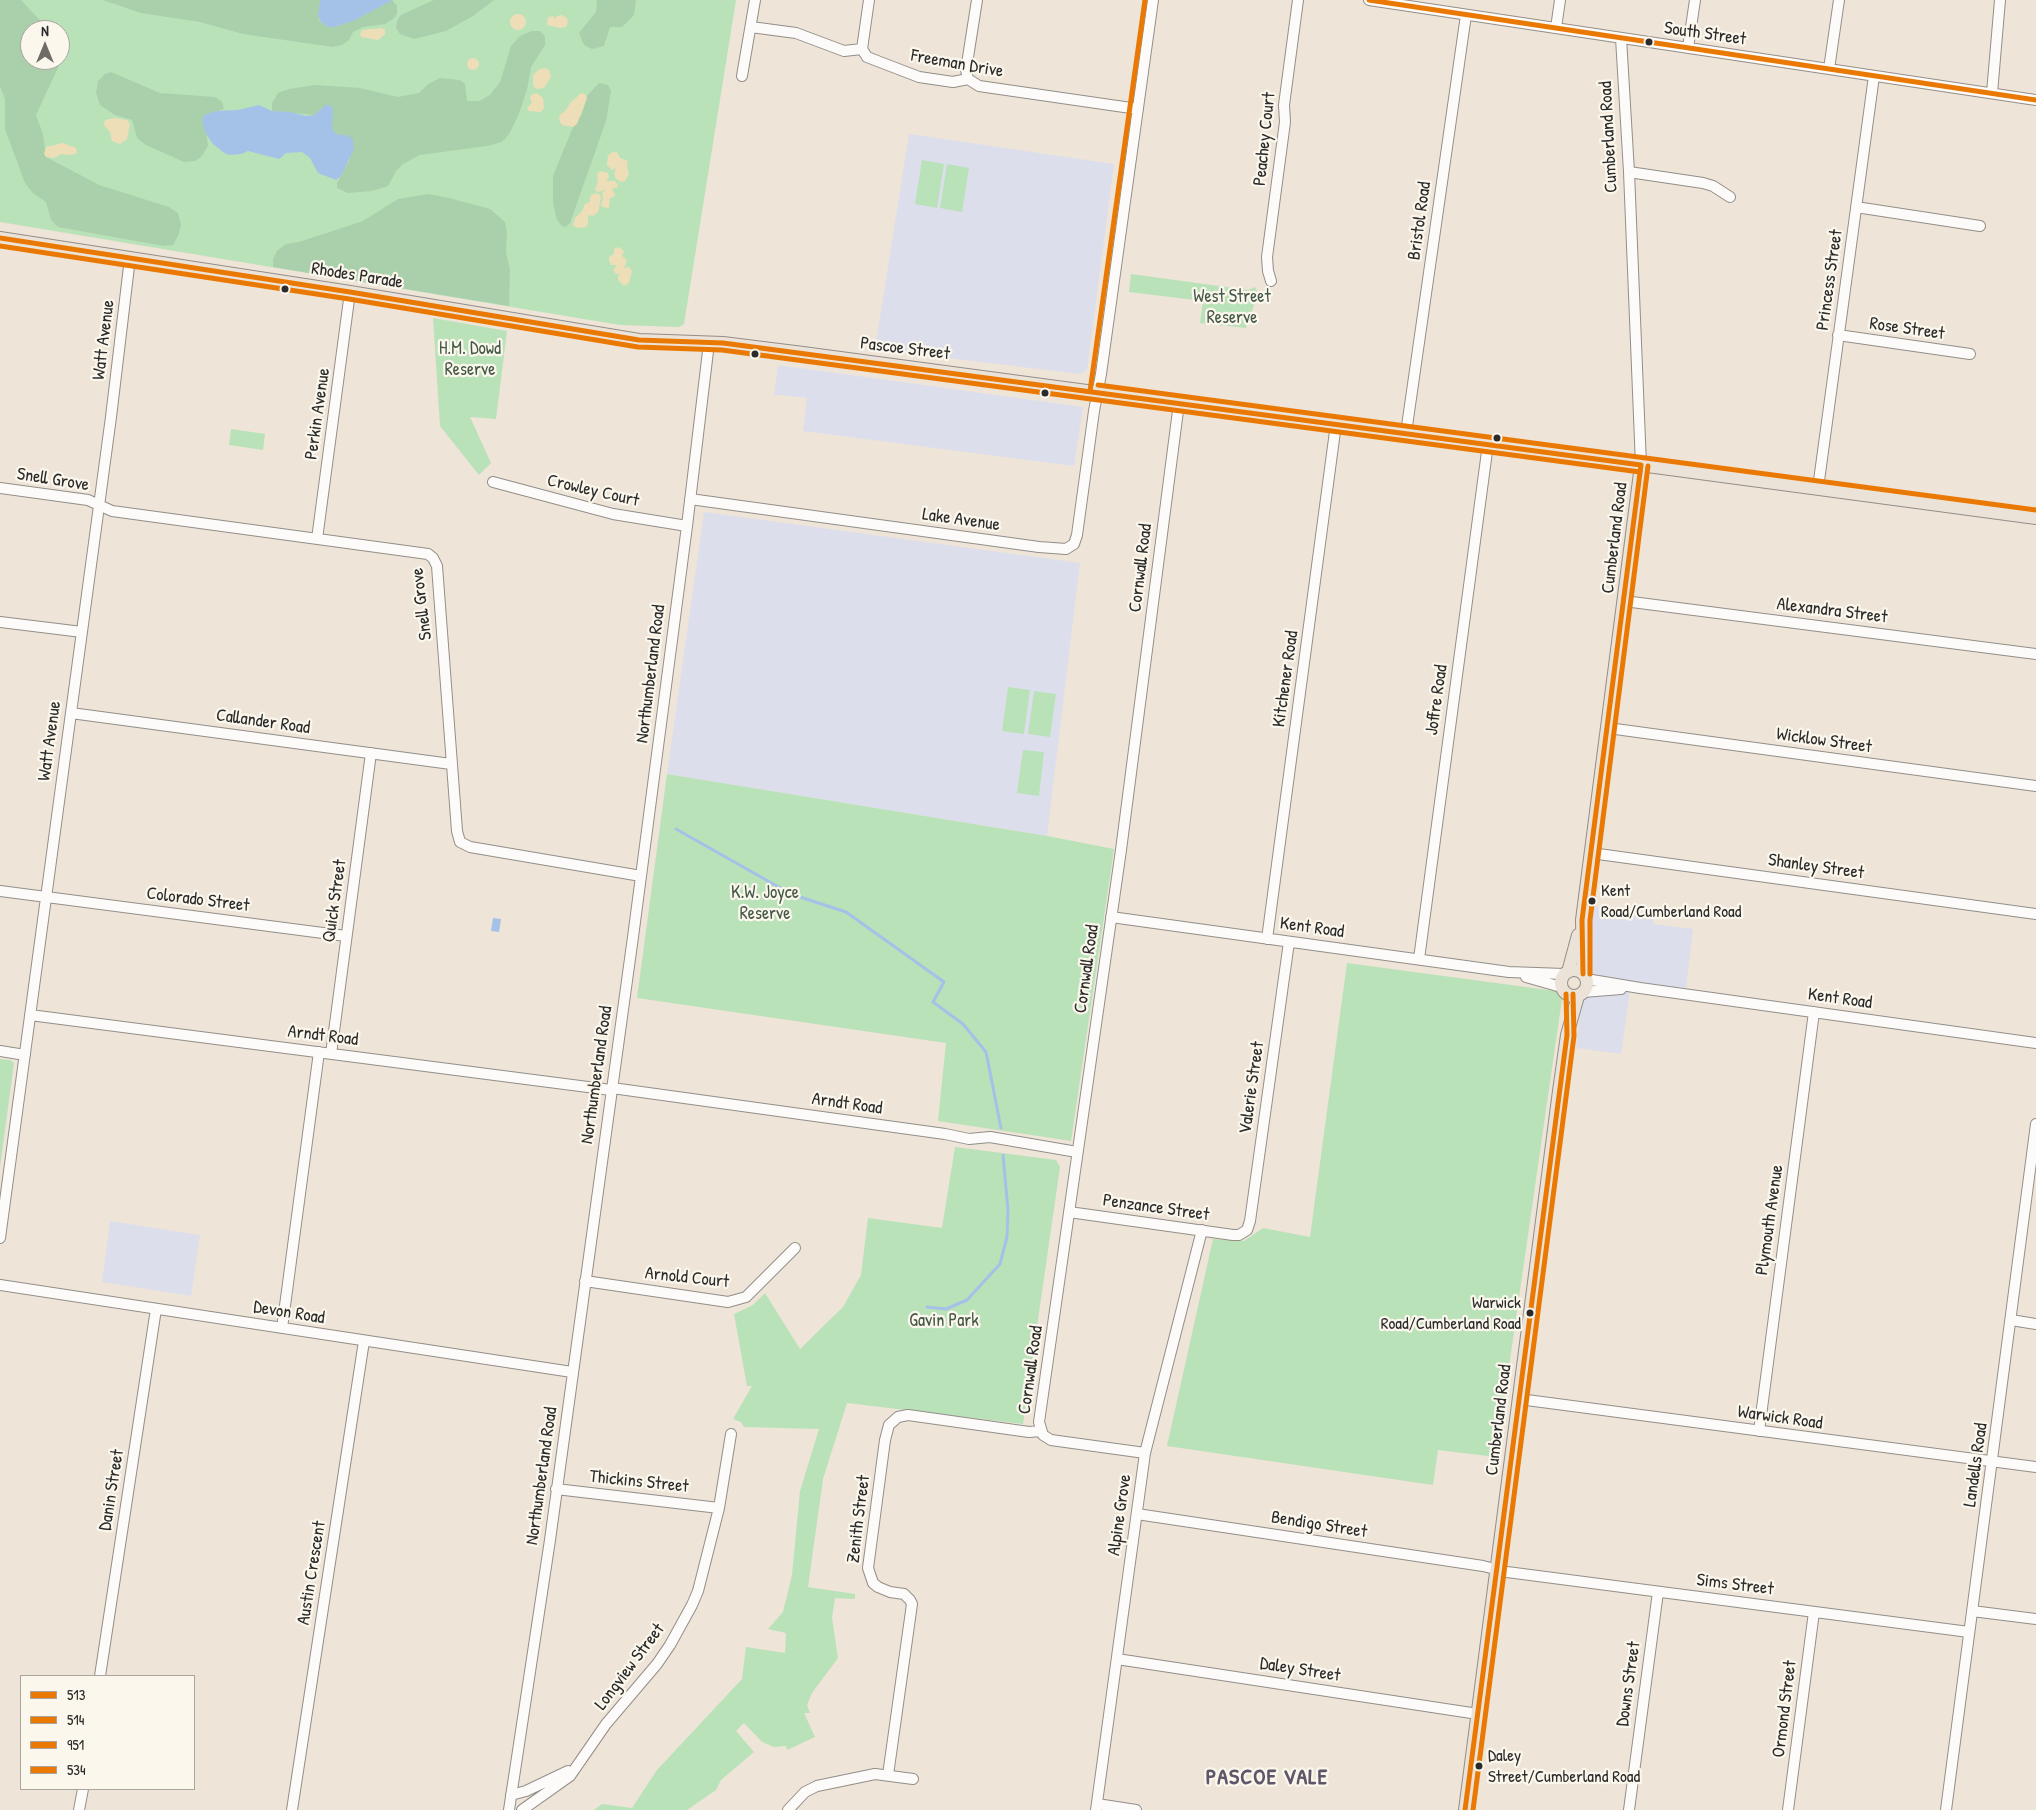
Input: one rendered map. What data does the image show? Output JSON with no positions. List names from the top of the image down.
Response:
{
  "streets": {
    "main road": ["Cumberland Road", "Rhodes Parade", "Pascoe Street"],
    "street": [
      "South Street",
      "Freeman Drive",
      "Peachey Court",
      "Bristol Road",
      "Princess Street",
      "Rose Street",
      "Watt Avenue",
      "Perkin Avenue",
      "Snell Grove",
      "Crowley Court",
      "Lake Avenue",
      "Cornwall Road",
      "Alexandra Street",
      "Northumberland Road",
      "Kitchener Road",
      "Joffre Road",
      "Callander Road",
      "Wicklow Street",
      "Shanley Street",
      "Colorado Street",
      "Quick Street",
      "Kent Road",
      "Arndt Road",
      "Valerie Street",
      "Penzance Street",
      "Plymouth Avenue",
      "Arnold Court",
      "Devon Road",
      "Warwick Road",
      "Landells Road",
      "Thickins Street",
      "Danin Street",
      "Alpine Grove",
      "Zenith Street",
      "Bendigo Street",
      "Austin Crescent",
      "Sims Street",
      "Longview Street",
      "Daley Street",
      "Downs Street",
      "Ormond Street"
    ]
  },
  "crossings": [
    ["South Street", "Cumberland Road"],
    ["South Street", "Bristol Road"],
    ["South Street", "Princess Street"],
    ["Cumberland Road", "Pascoe Street"],
    ["Cumberland Road", "Alexandra Street"],
    ["Cumberland Road", "Wicklow Street"],
    ["Cumberland Road", "Shanley Street"],
    ["Cumberland Road", "Kent Road"],
    ["Cumberland Road", "Warwick Road"],
    ["Cumberland Road", "Bendigo Street"],
    ["Cumberland Road", "Sims Street"],
    ["Cumberland Road", "Daley Street"],
    ["Bristol Road", "Pascoe Street"],
    ["Rhodes Parade", "Watt Avenue"],
    ["Rhodes Parade", "Pascoe Street"],
    ["Rhodes Parade", "Perkin Avenue"],
    ["Rhodes Parade", "Northumberland Road"],
    ["Princess Street", "Rose Street"],
    ["Princess Street", "Pascoe Street"],
    ["Watt Avenue", "Snell Grove"],
    ["Watt Avenue", "Callander Road"],
    ["Watt Avenue", "Colorado Street"],
    ["Watt Avenue", "Arndt Road"],
    ["Pascoe Street", "Lake Avenue"],
    ["Pascoe Street", "Cornwall Road"],
    ["Pascoe Street", "Northumberland Road"],
    ["Pascoe Street", "Kitchener Road"],
    ["Pascoe Street", "Joffre Road"],
    ["Perkin Avenue", "Snell Grove"],
    ["Snell Grove", "Northumberland Road"],
    ["Snell Grove", "Callander Road"],
    ["Crowley Court", "Northumberland Road"],
    ["Lake Avenue", "Northumberland Road"],
    ["Cornwall Road", "Kent Road"],
    ["Cornwall Road", "Arndt Road"],
    ["Cornwall Road", "Penzance Street"],
    ["Cornwall Road", "Alpine Grove"],
    ["Cornwall Road", "Zenith Street"],
    ["Northumberland Road", "Arndt Road"],
    ["Northumberland Road", "Arnold Court"],
    ["Northumberland Road", "Devon Road"],
    ["Northumberland Road", "Thickins Street"],
    ["Northumberland Road", "Longview Street"],
    ["Kitchener Road", "Kent Road"],
    ["Joffre Road", "Kent Road"],
    ["Callander Road", "Quick Street"],
    ["Colorado Street", "Quick Street"],
    ["Quick Street", "Arndt Road"],
    ["Kent Road", "Valerie Street"],
    ["Kent Road", "Plymouth Avenue"],
    ["Valerie Street", "Penzance Street"],
    ["Penzance Street", "Alpine Grove"],
    ["Plymouth Avenue", "Warwick Road"],
    ["Devon Road", "Danin Street"],
    ["Devon Road", "Austin Crescent"],
    ["Warwick Road", "Landells Road"],
    ["Landells Road", "Sims Street"],
    ["Thickins Street", "Longview Street"],
    ["Alpine Grove", "Bendigo Street"],
    ["Alpine Grove", "Daley Street"],
    ["Bendigo Street", "Sims Street"],
    ["Sims Street", "Downs Street"],
    ["Sims Street", "Ormond Street"]
  ],
  "districts": ["PASCOE VALE"],
  "parks": [
    "West Street Reserve",
    "H.M. Dowd Reserve",
    "K.W. Joyce Reserve",
    "Gavin Park"
  ],
  "places": ["Kent Road/Cumberland Road", "Warwick Road/Cumberland Road", "Daley Street/Cumberland Road"],
  "lines": [
    "transit line 951",
    "transit line 534",
    "transit line 513",
    "transit line 514"
  ],
  "legend": [
    "513",
    "514",
    "951",
    "534"
  ],
  "north": "top"
}
